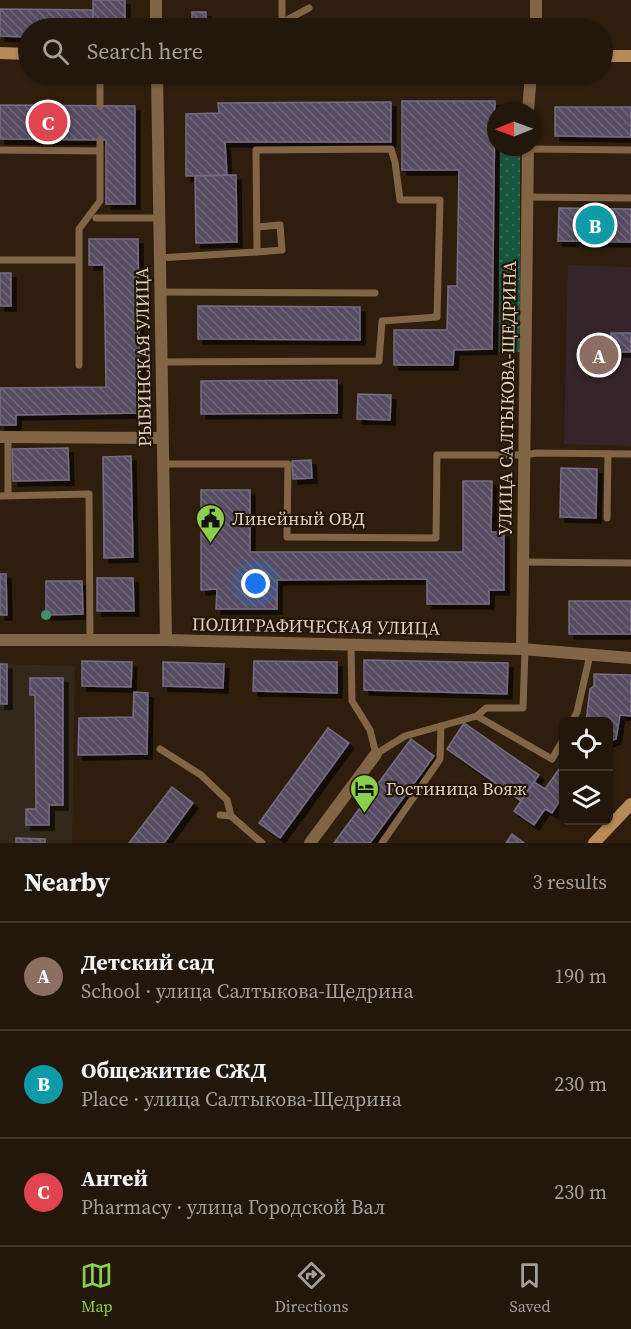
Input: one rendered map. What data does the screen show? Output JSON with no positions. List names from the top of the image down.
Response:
{
  "streets": {
    "street": ["РЫБИНСКАЯ УЛИЦА", "УЛИЦА САЛТЫКОВА-ЩЕДРИНА", "ПОЛИГРАФИЧЕСКАЯ УЛИЦА"]
  },
  "crossings": [
    ["РЫБИНСКАЯ УЛИЦА", "ПОЛИГРАФИЧЕСКАЯ УЛИЦА"],
    ["УЛИЦА САЛТЫКОВА-ЩЕДРИНА", "ПОЛИГРАФИЧЕСКАЯ УЛИЦА"]
  ],
  "places": {
    "public building": ["Линейный ОВД"],
    "hotel": ["Гостиница Вояж"]
  },
  "north": "left",
  "page": {
    "search": "Search here",
    "pins": ["C", "B", "A"],
    "heading": ["Nearby", "3 results"],
    "list": [
      {
        "mark": "A",
        "name": "Детский сад",
        "note": "School · улица Салтыкова-Щедрина",
        "value": "190 m"
      },
      {
        "mark": "B",
        "name": "Общежитие СЖД",
        "note": "Place · улица Салтыкова-Щедрина",
        "value": "230 m"
      },
      {
        "mark": "C",
        "name": "Антей",
        "note": "Pharmacy · улица Городской Вал",
        "value": "230 m"
      }
    ],
    "nav": ["Map", "Directions", "Saved"]
  }
}
